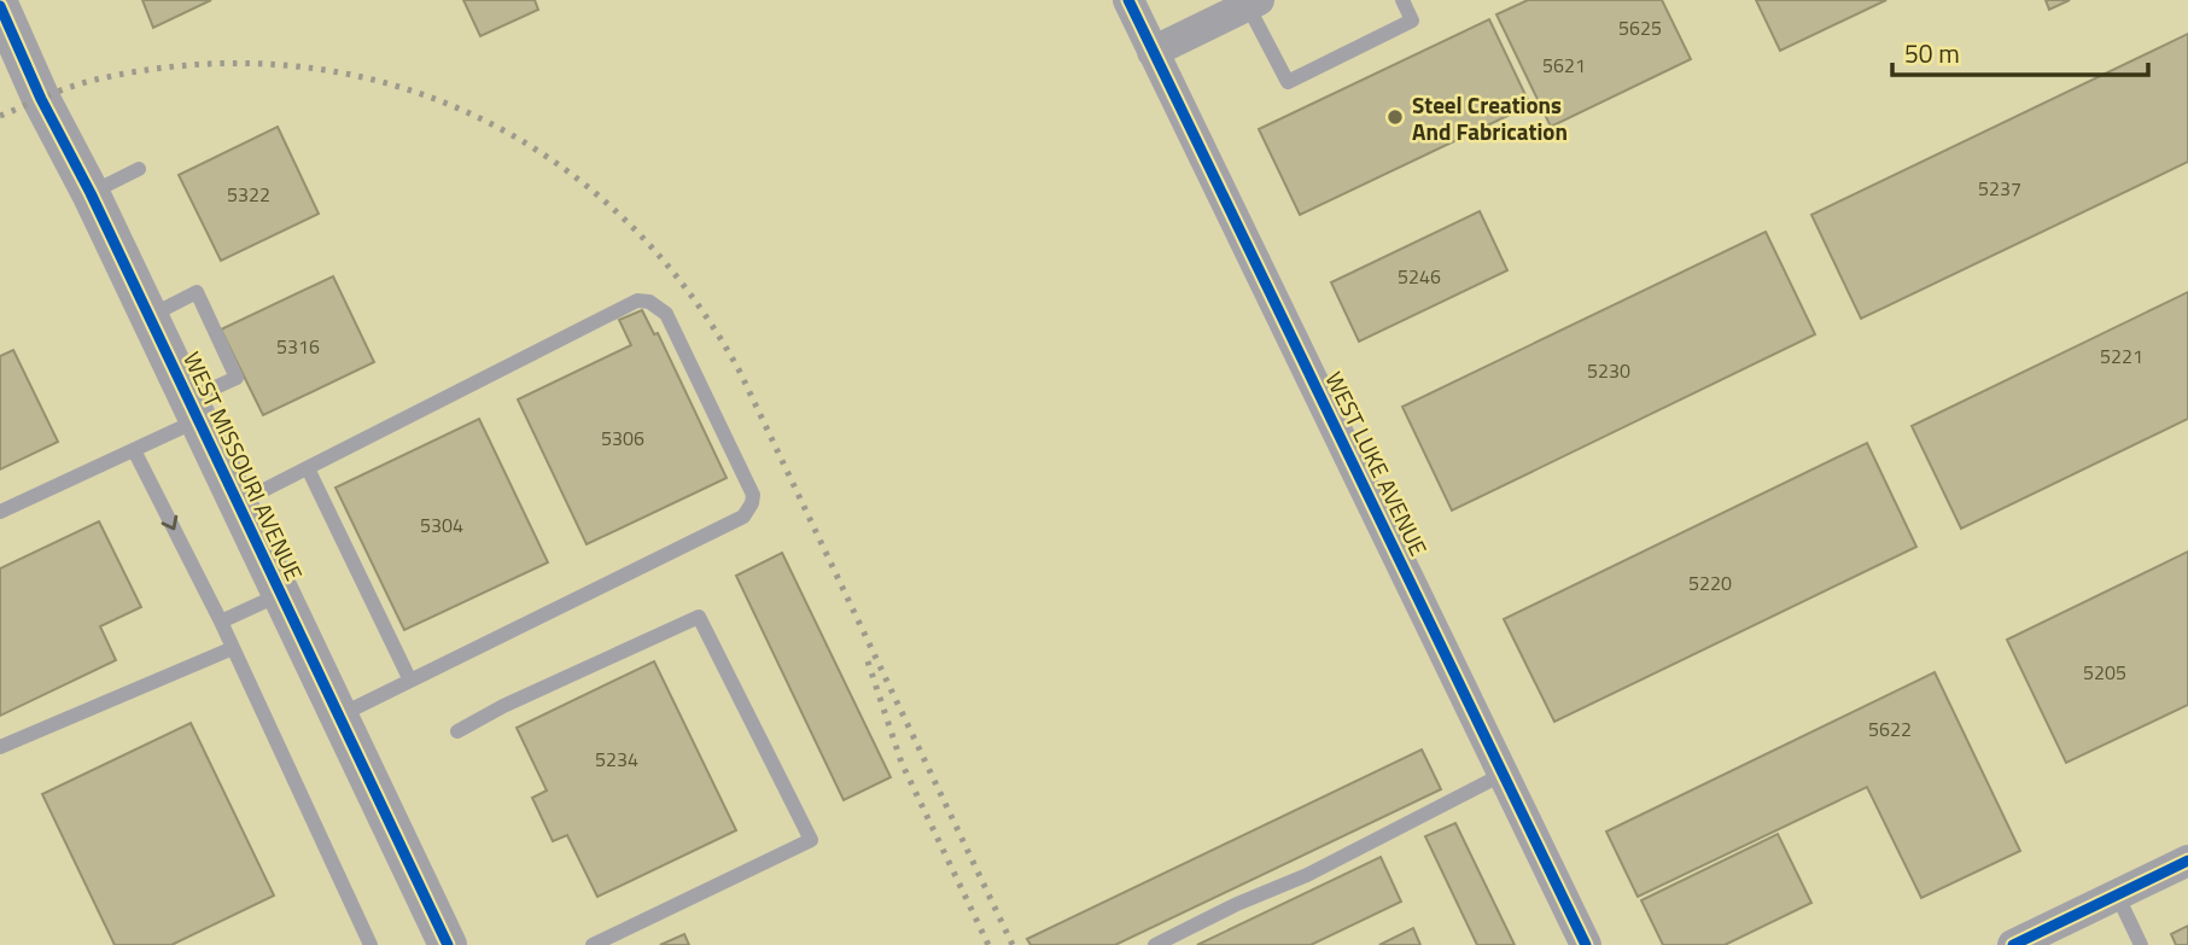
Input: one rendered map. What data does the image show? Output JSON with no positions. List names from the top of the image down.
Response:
{
  "streets": {
    "street": ["WEST LUKE AVENUE", "WEST MISSOURI AVENUE"]
  },
  "places": ["Steel Creations And Fabrication"],
  "house_numbers": [
    "5625",
    "5621",
    "5237",
    "5322",
    "5246",
    "5316",
    "5221",
    "5230",
    "5306",
    "5304",
    "5220",
    "5205",
    "5622",
    "5234"
  ],
  "scale_bar": "50 m"
}
